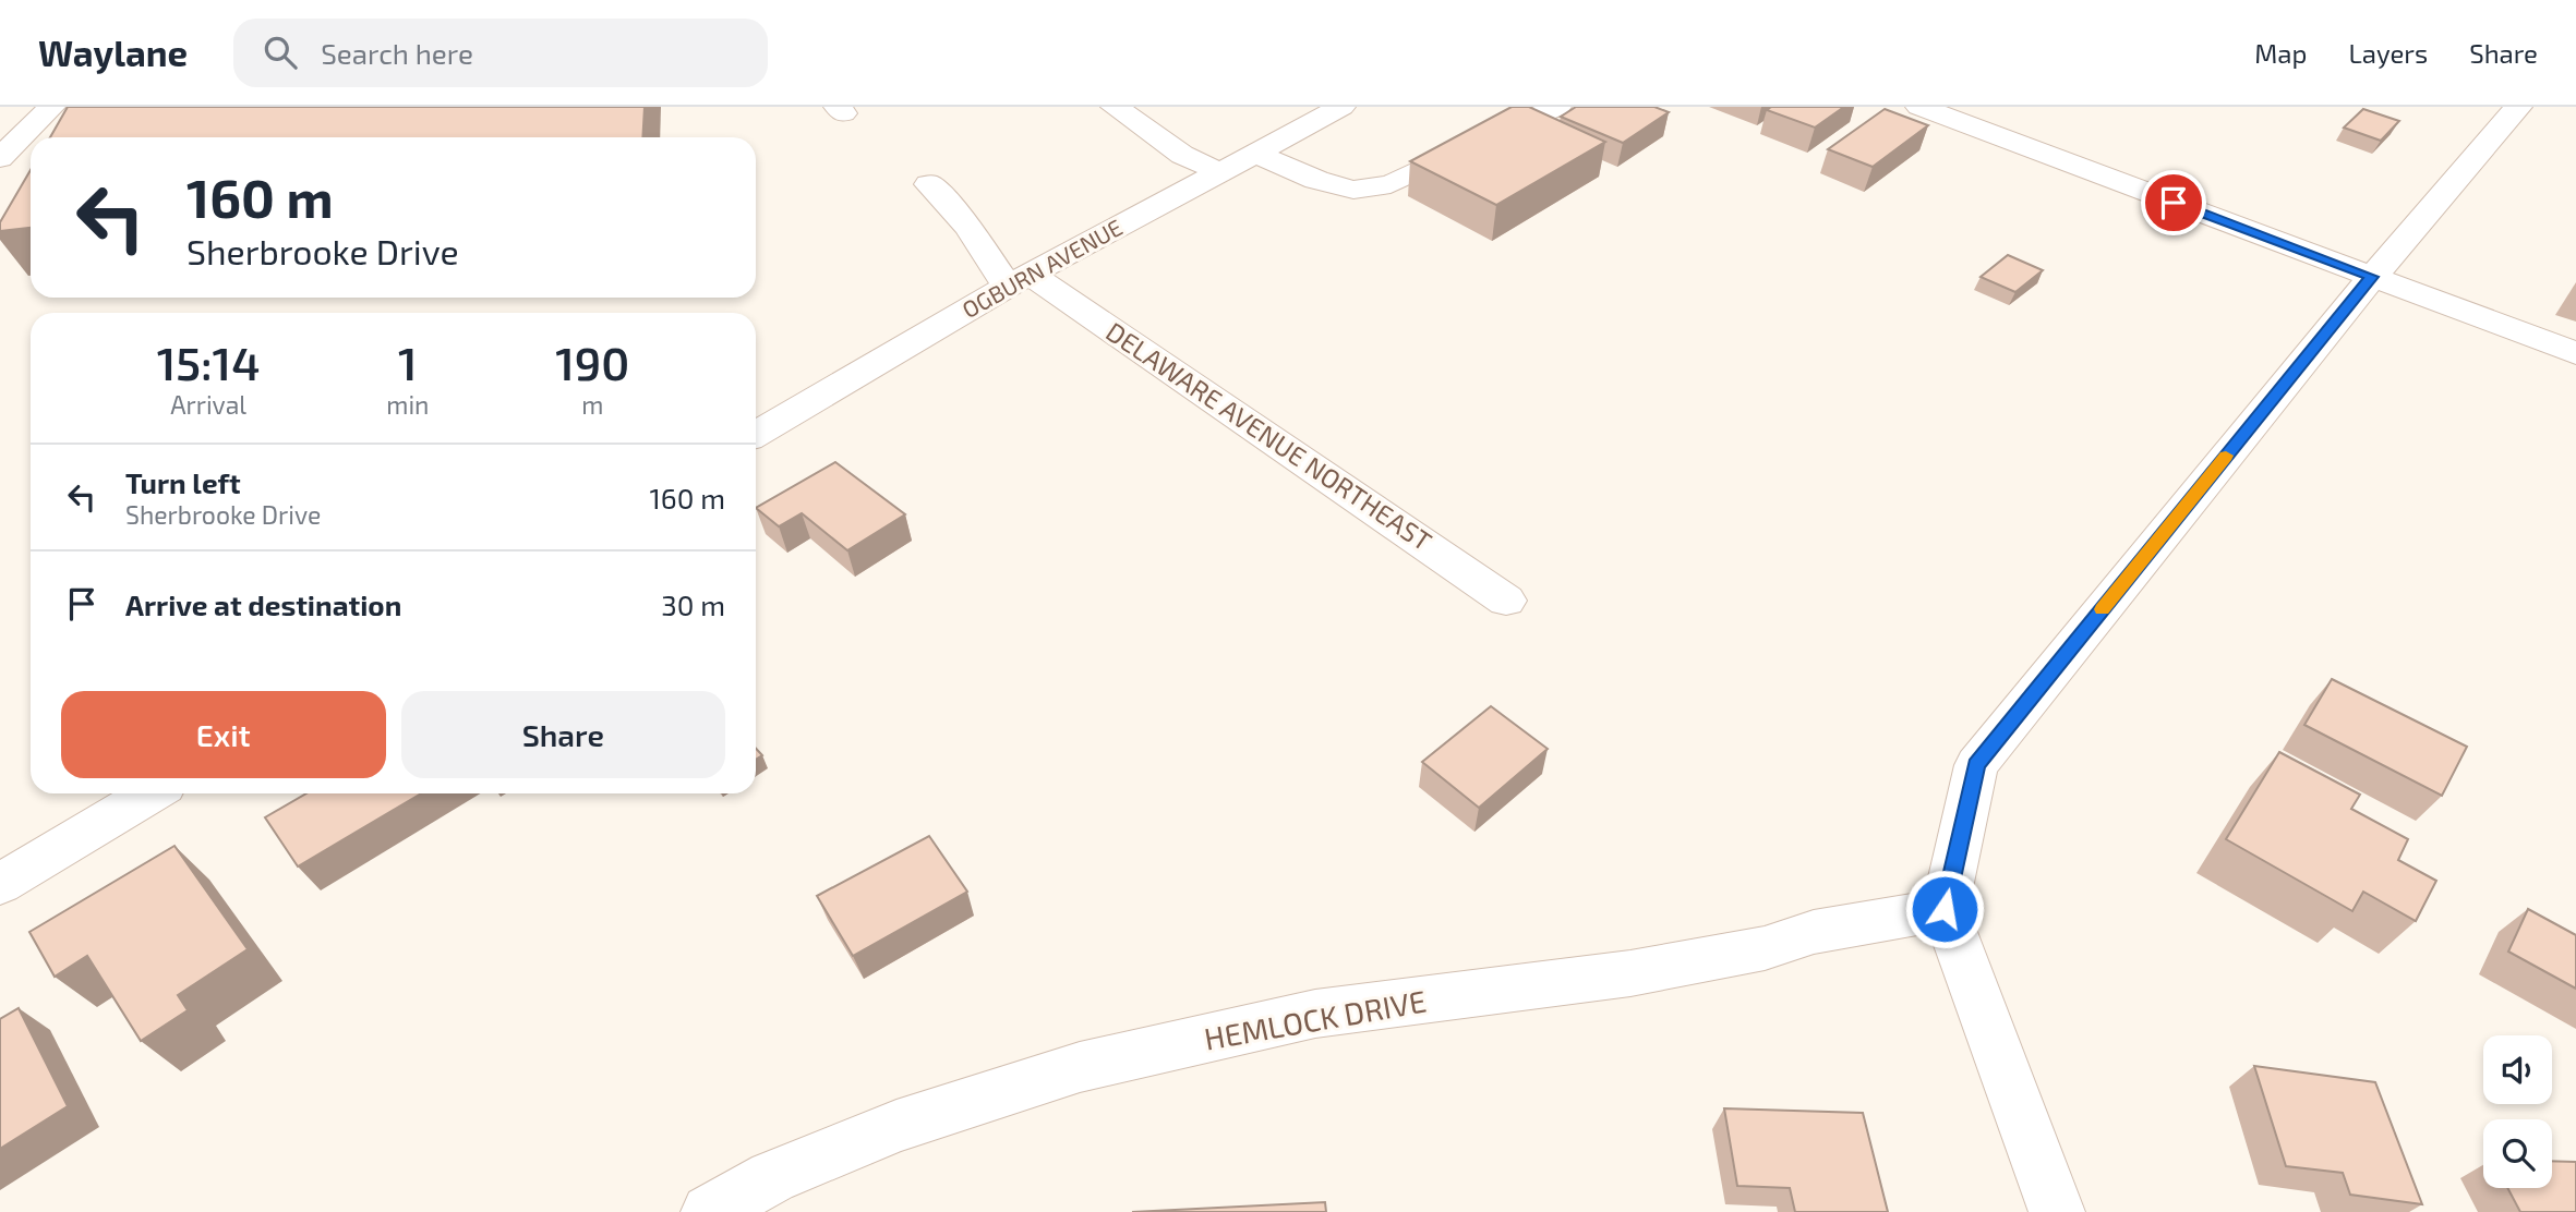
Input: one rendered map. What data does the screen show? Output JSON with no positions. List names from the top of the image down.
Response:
{
  "streets": {
    "street": ["OGBURN AVENUE", "DELAWARE AVENUE NORTHEAST", "HEMLOCK DRIVE"]
  },
  "crossings": [
    ["OGBURN AVENUE", "DELAWARE AVENUE NORTHEAST"]
  ],
  "page": {
    "header": "Waylane",
    "search": "Search here",
    "nav": ["Map", "Layers", "Share"],
    "turn": ["160 m", "Sherbrooke Drive"],
    "eta": [
      "15:14",
      "Arrival",
      "1",
      "min",
      "190",
      "m"
    ],
    "list": [
      {
        "name": "Turn left",
        "note": "Sherbrooke Drive",
        "value": "160 m"
      },
      {
        "name": "Arrive at destination",
        "value": "30 m"
      }
    ],
    "buttons": ["Exit", "Share"]
  }
}
